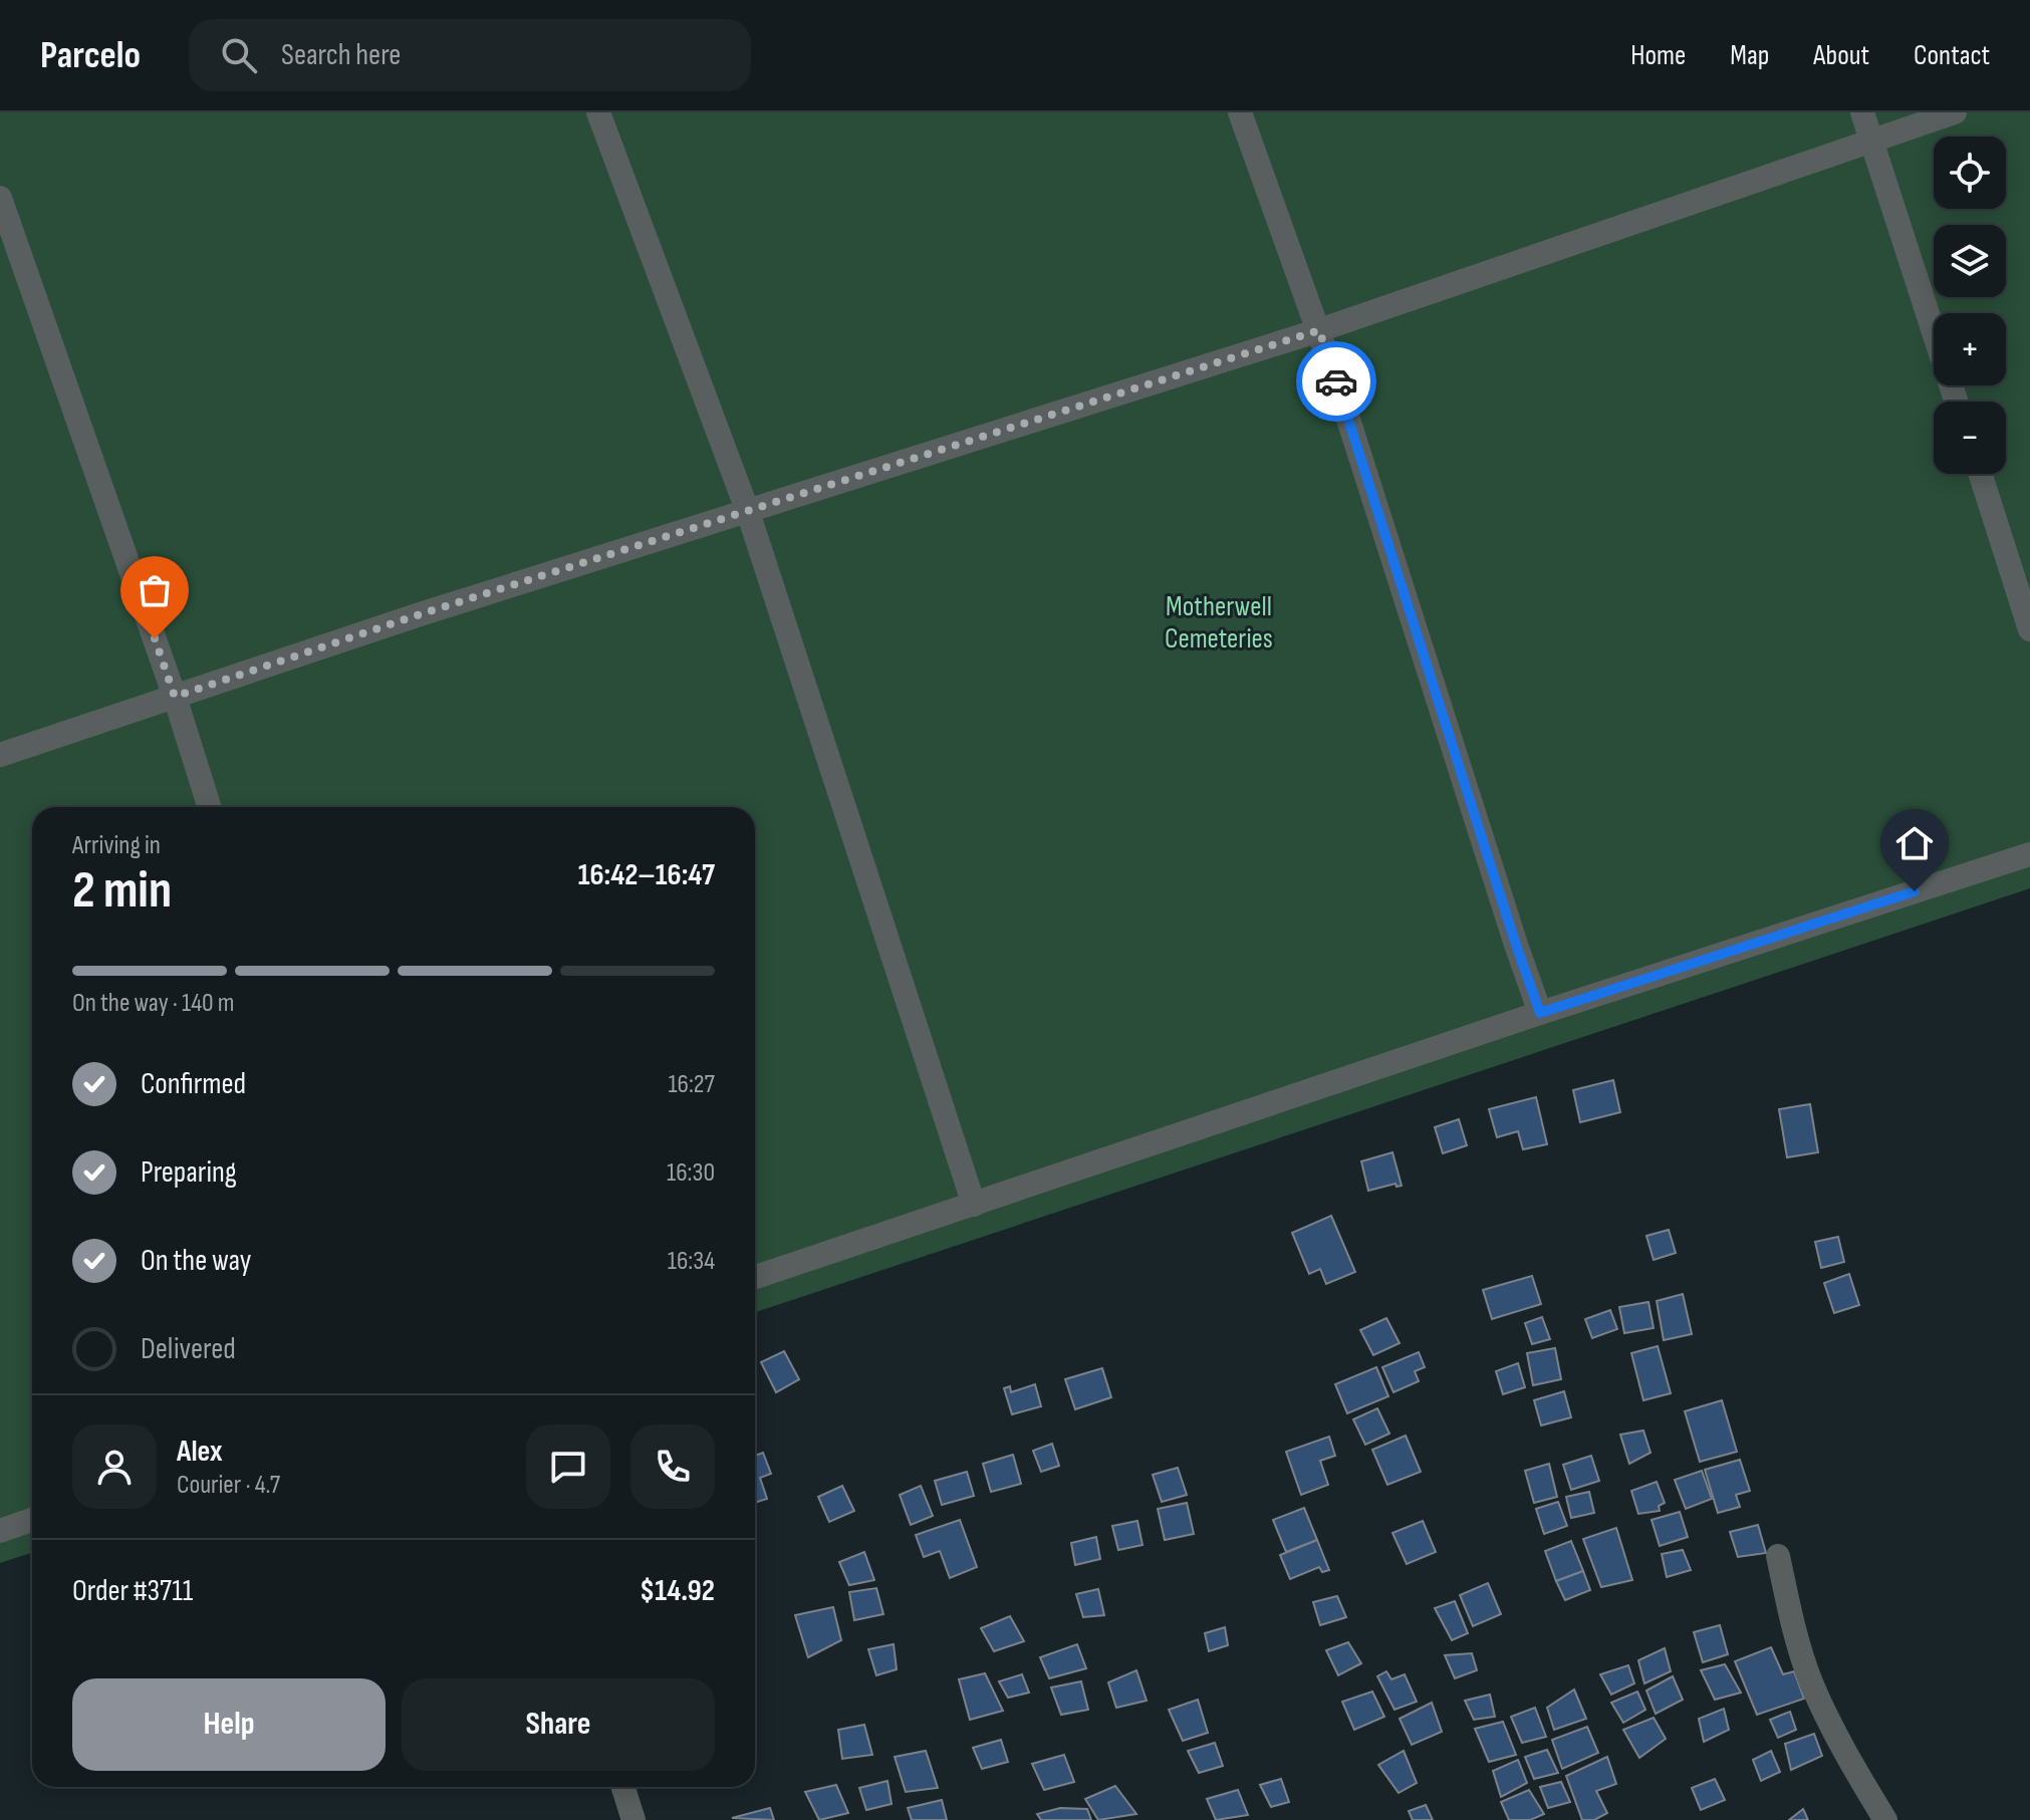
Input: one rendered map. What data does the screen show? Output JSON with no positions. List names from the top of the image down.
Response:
{
  "parks": ["Motherwell Cemeteries"],
  "page": {
    "header": "Parcelo",
    "search": "Search here",
    "nav": [
      "Home",
      "Map",
      "About",
      "Contact"
    ],
    "map_buttons": ["+", "−"],
    "heading": ["2 min", "Arriving in", "16:42–16:47"],
    "panel": [
      "Alex",
      "Courier · 4.7",
      "Order #3711",
      "$14.92"
    ],
    "bar": "On the way · 140 m",
    "list": [
      ["Confirmed", "16:27"],
      ["Preparing", "16:30"],
      ["On the way", "16:34"],
      "Delivered"
    ],
    "buttons": ["Help", "Share"]
  }
}
